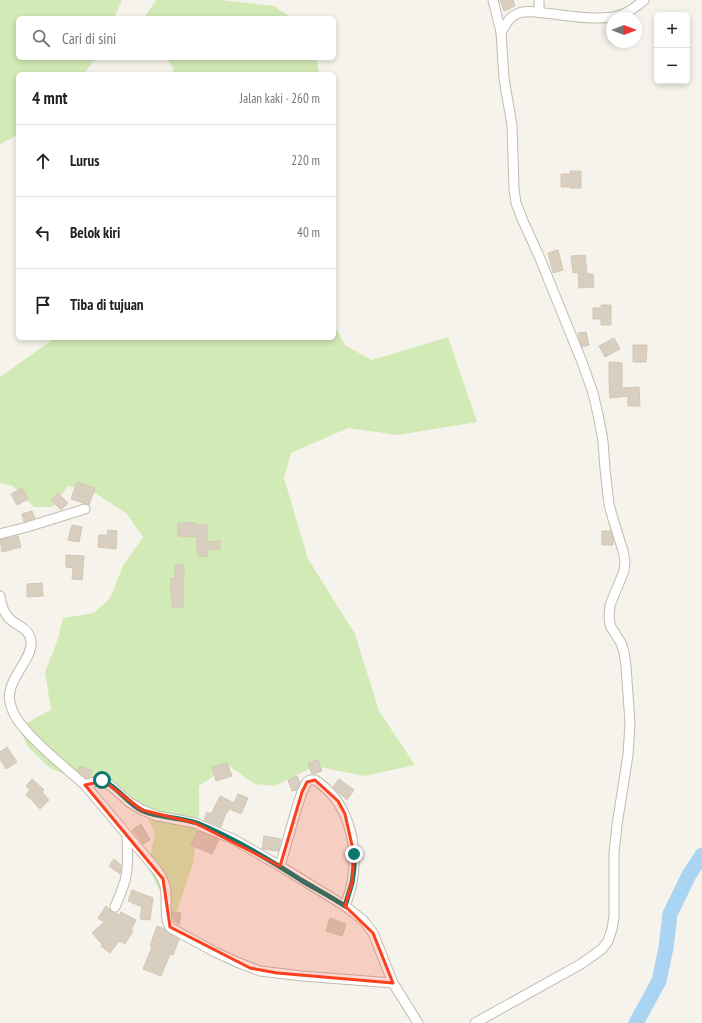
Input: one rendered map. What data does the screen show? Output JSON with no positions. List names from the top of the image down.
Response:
{
  "north": "right",
  "page": {
    "map_buttons": ["+", "−"],
    "search": "Cari di sini",
    "heading": ["4 mnt", "Jalan kaki · 260 m"],
    "list": [
      ["Lurus", "220 m"],
      ["Belok kiri", "40 m"],
      "Tiba di tujuan"
    ]
  }
}
